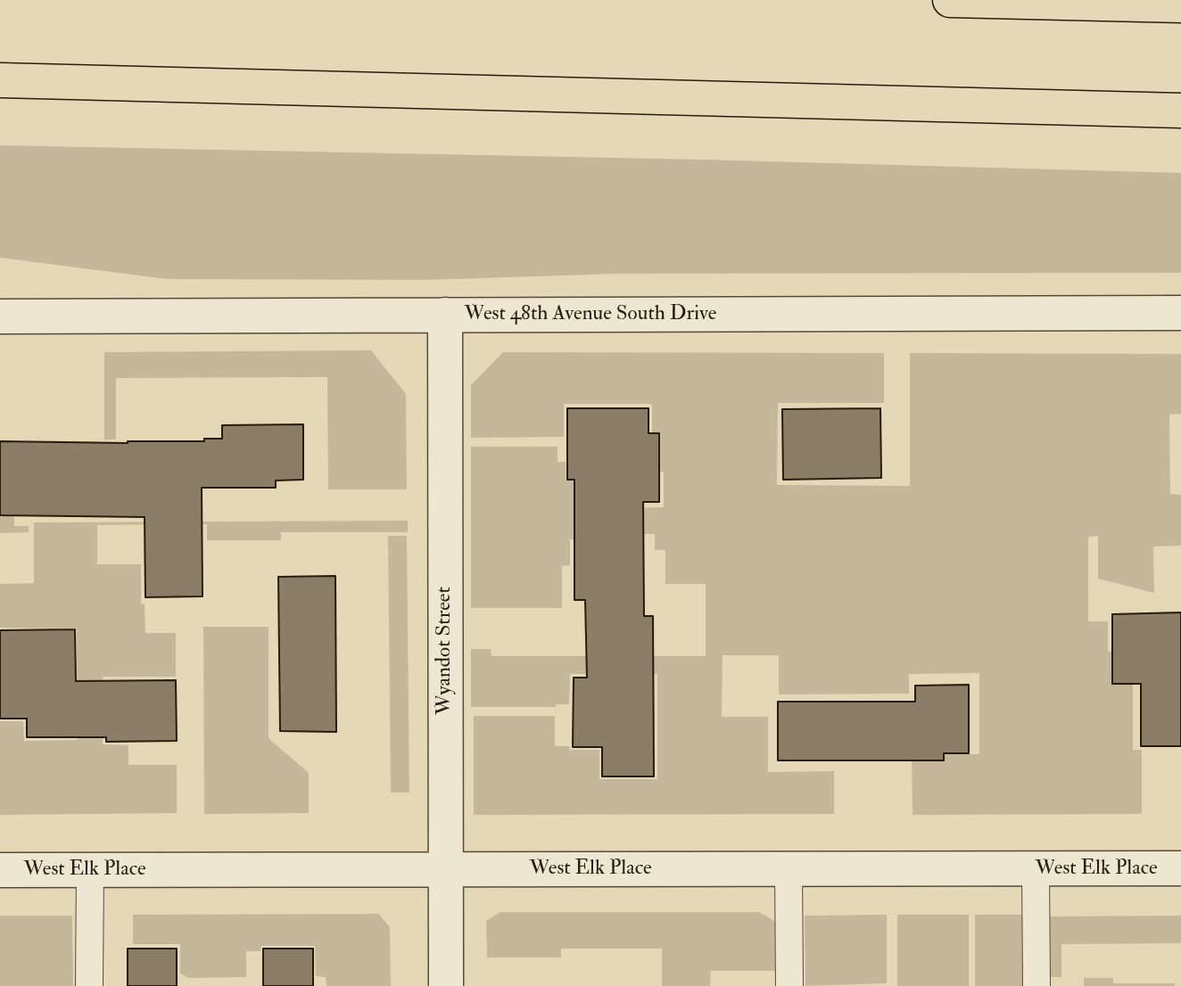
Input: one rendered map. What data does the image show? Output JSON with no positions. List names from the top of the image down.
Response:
{
  "streets": {
    "street": ["West 48th Avenue South Drive", "Wyandot Street", "West Elk Place"]
  },
  "crossings": [
    ["West 48th Avenue South Drive", "Wyandot Street"],
    ["Wyandot Street", "West Elk Place"]
  ]
}
